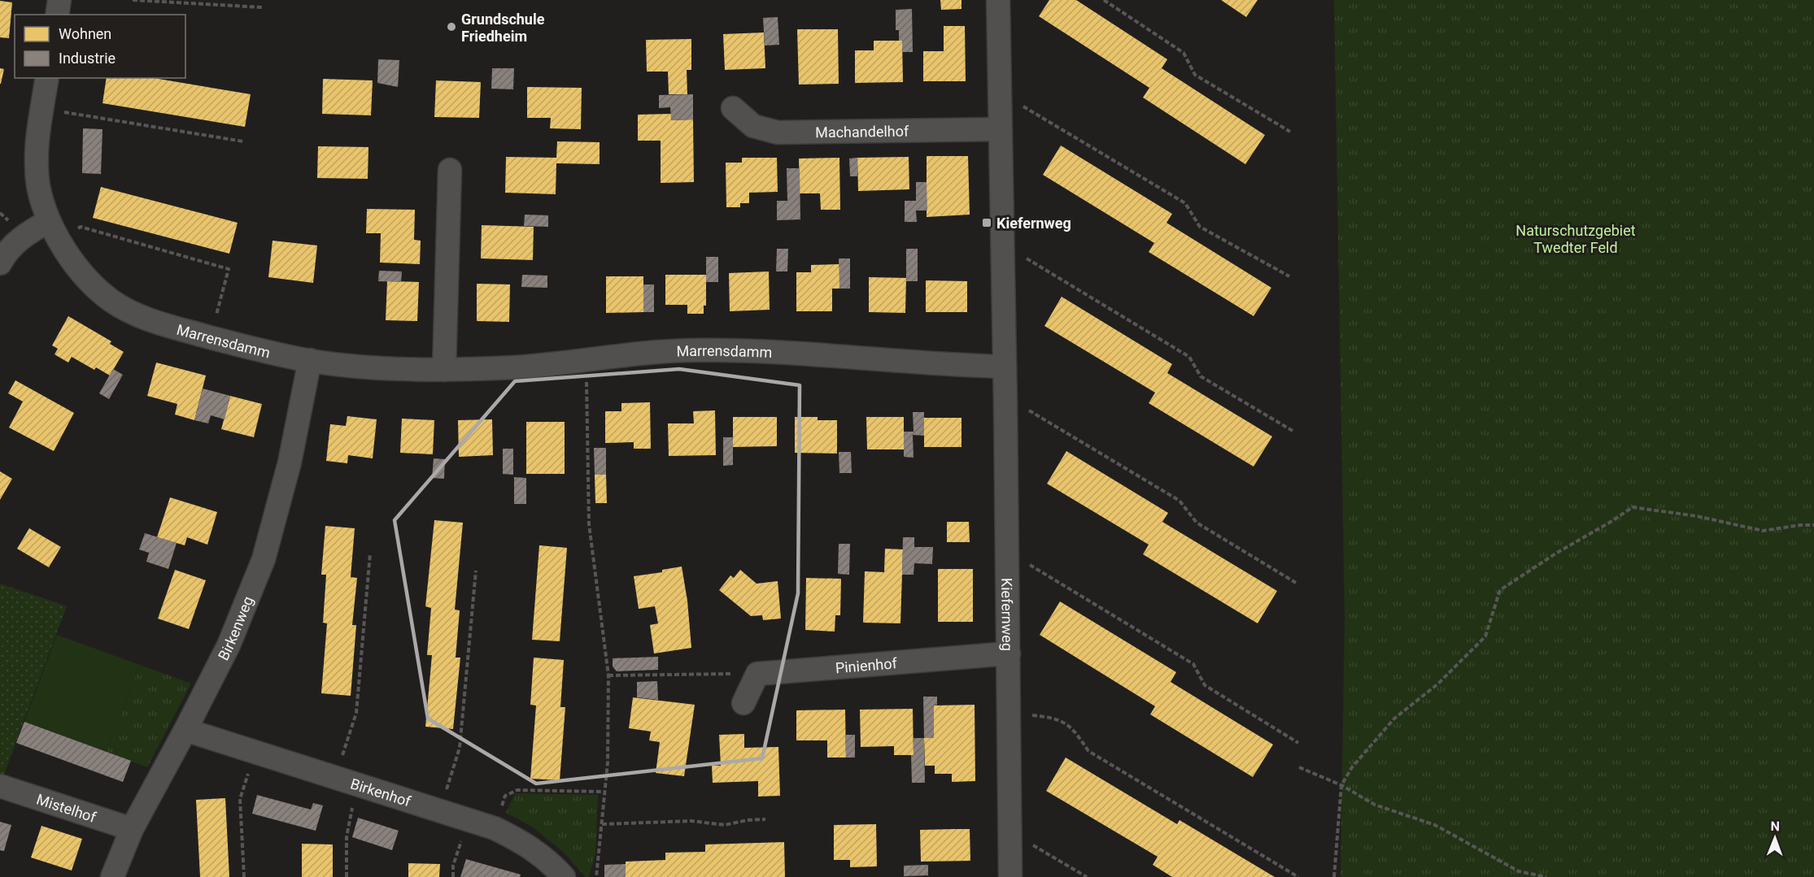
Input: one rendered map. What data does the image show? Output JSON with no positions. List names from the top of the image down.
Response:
{
  "streets": {
    "street": [
      "Machandelhof",
      "Marrensdamm",
      "Kiefernweg",
      "Birkenweg",
      "Pinienhof",
      "Birkenhof",
      "Mistelhof"
    ]
  },
  "crossings": [
    ["Machandelhof", "Kiefernweg"],
    ["Marrensdamm", "Kiefernweg"],
    ["Marrensdamm", "Birkenweg"],
    ["Kiefernweg", "Pinienhof"],
    ["Birkenweg", "Birkenhof"],
    ["Birkenweg", "Mistelhof"]
  ],
  "parks": ["Naturschutzgebiet Twedter Feld"],
  "places": {
    "other": ["Grundschule Friedheim"],
    "transit": ["Kiefernweg"]
  },
  "legend": ["Wohnen", "Industrie"],
  "north": "top"
}
